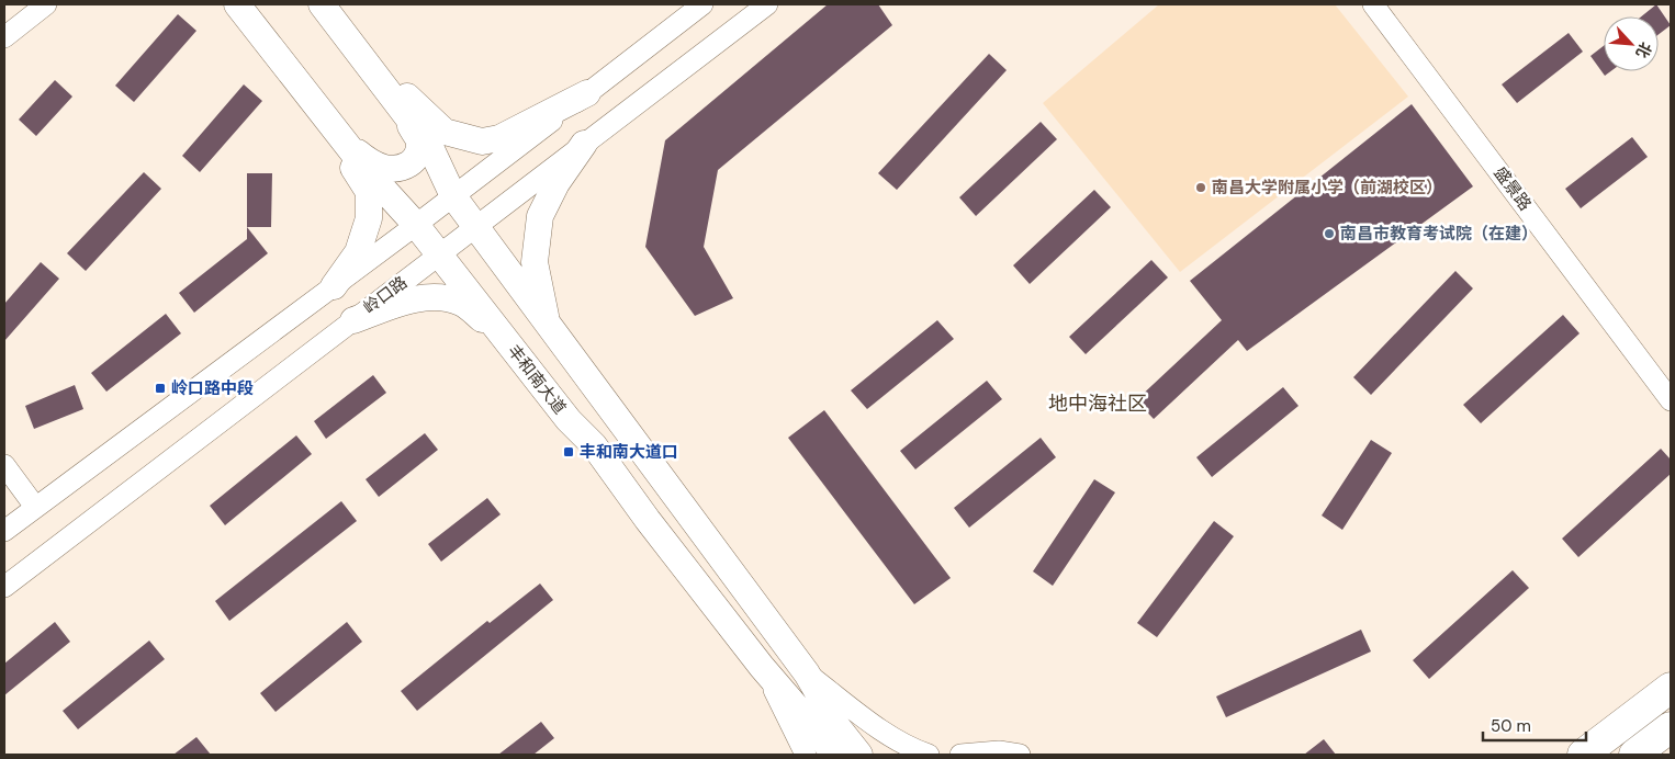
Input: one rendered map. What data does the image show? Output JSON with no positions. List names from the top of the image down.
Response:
{
  "streets": {
    "main road": ["丰和南大道"],
    "street": ["盛景路", "岭口路"]
  },
  "crossings": [
    ["岭口路", "丰和南大道"]
  ],
  "districts": ["地中海社区"],
  "places": {
    "other": ["南昌大学附属小学（前湖校区）", "南昌市教育考试院（在建）"],
    "transit": ["岭口路中段", "丰和南大道口"]
  },
  "scale_bar": "50 m",
  "north": "bottom right"
}
